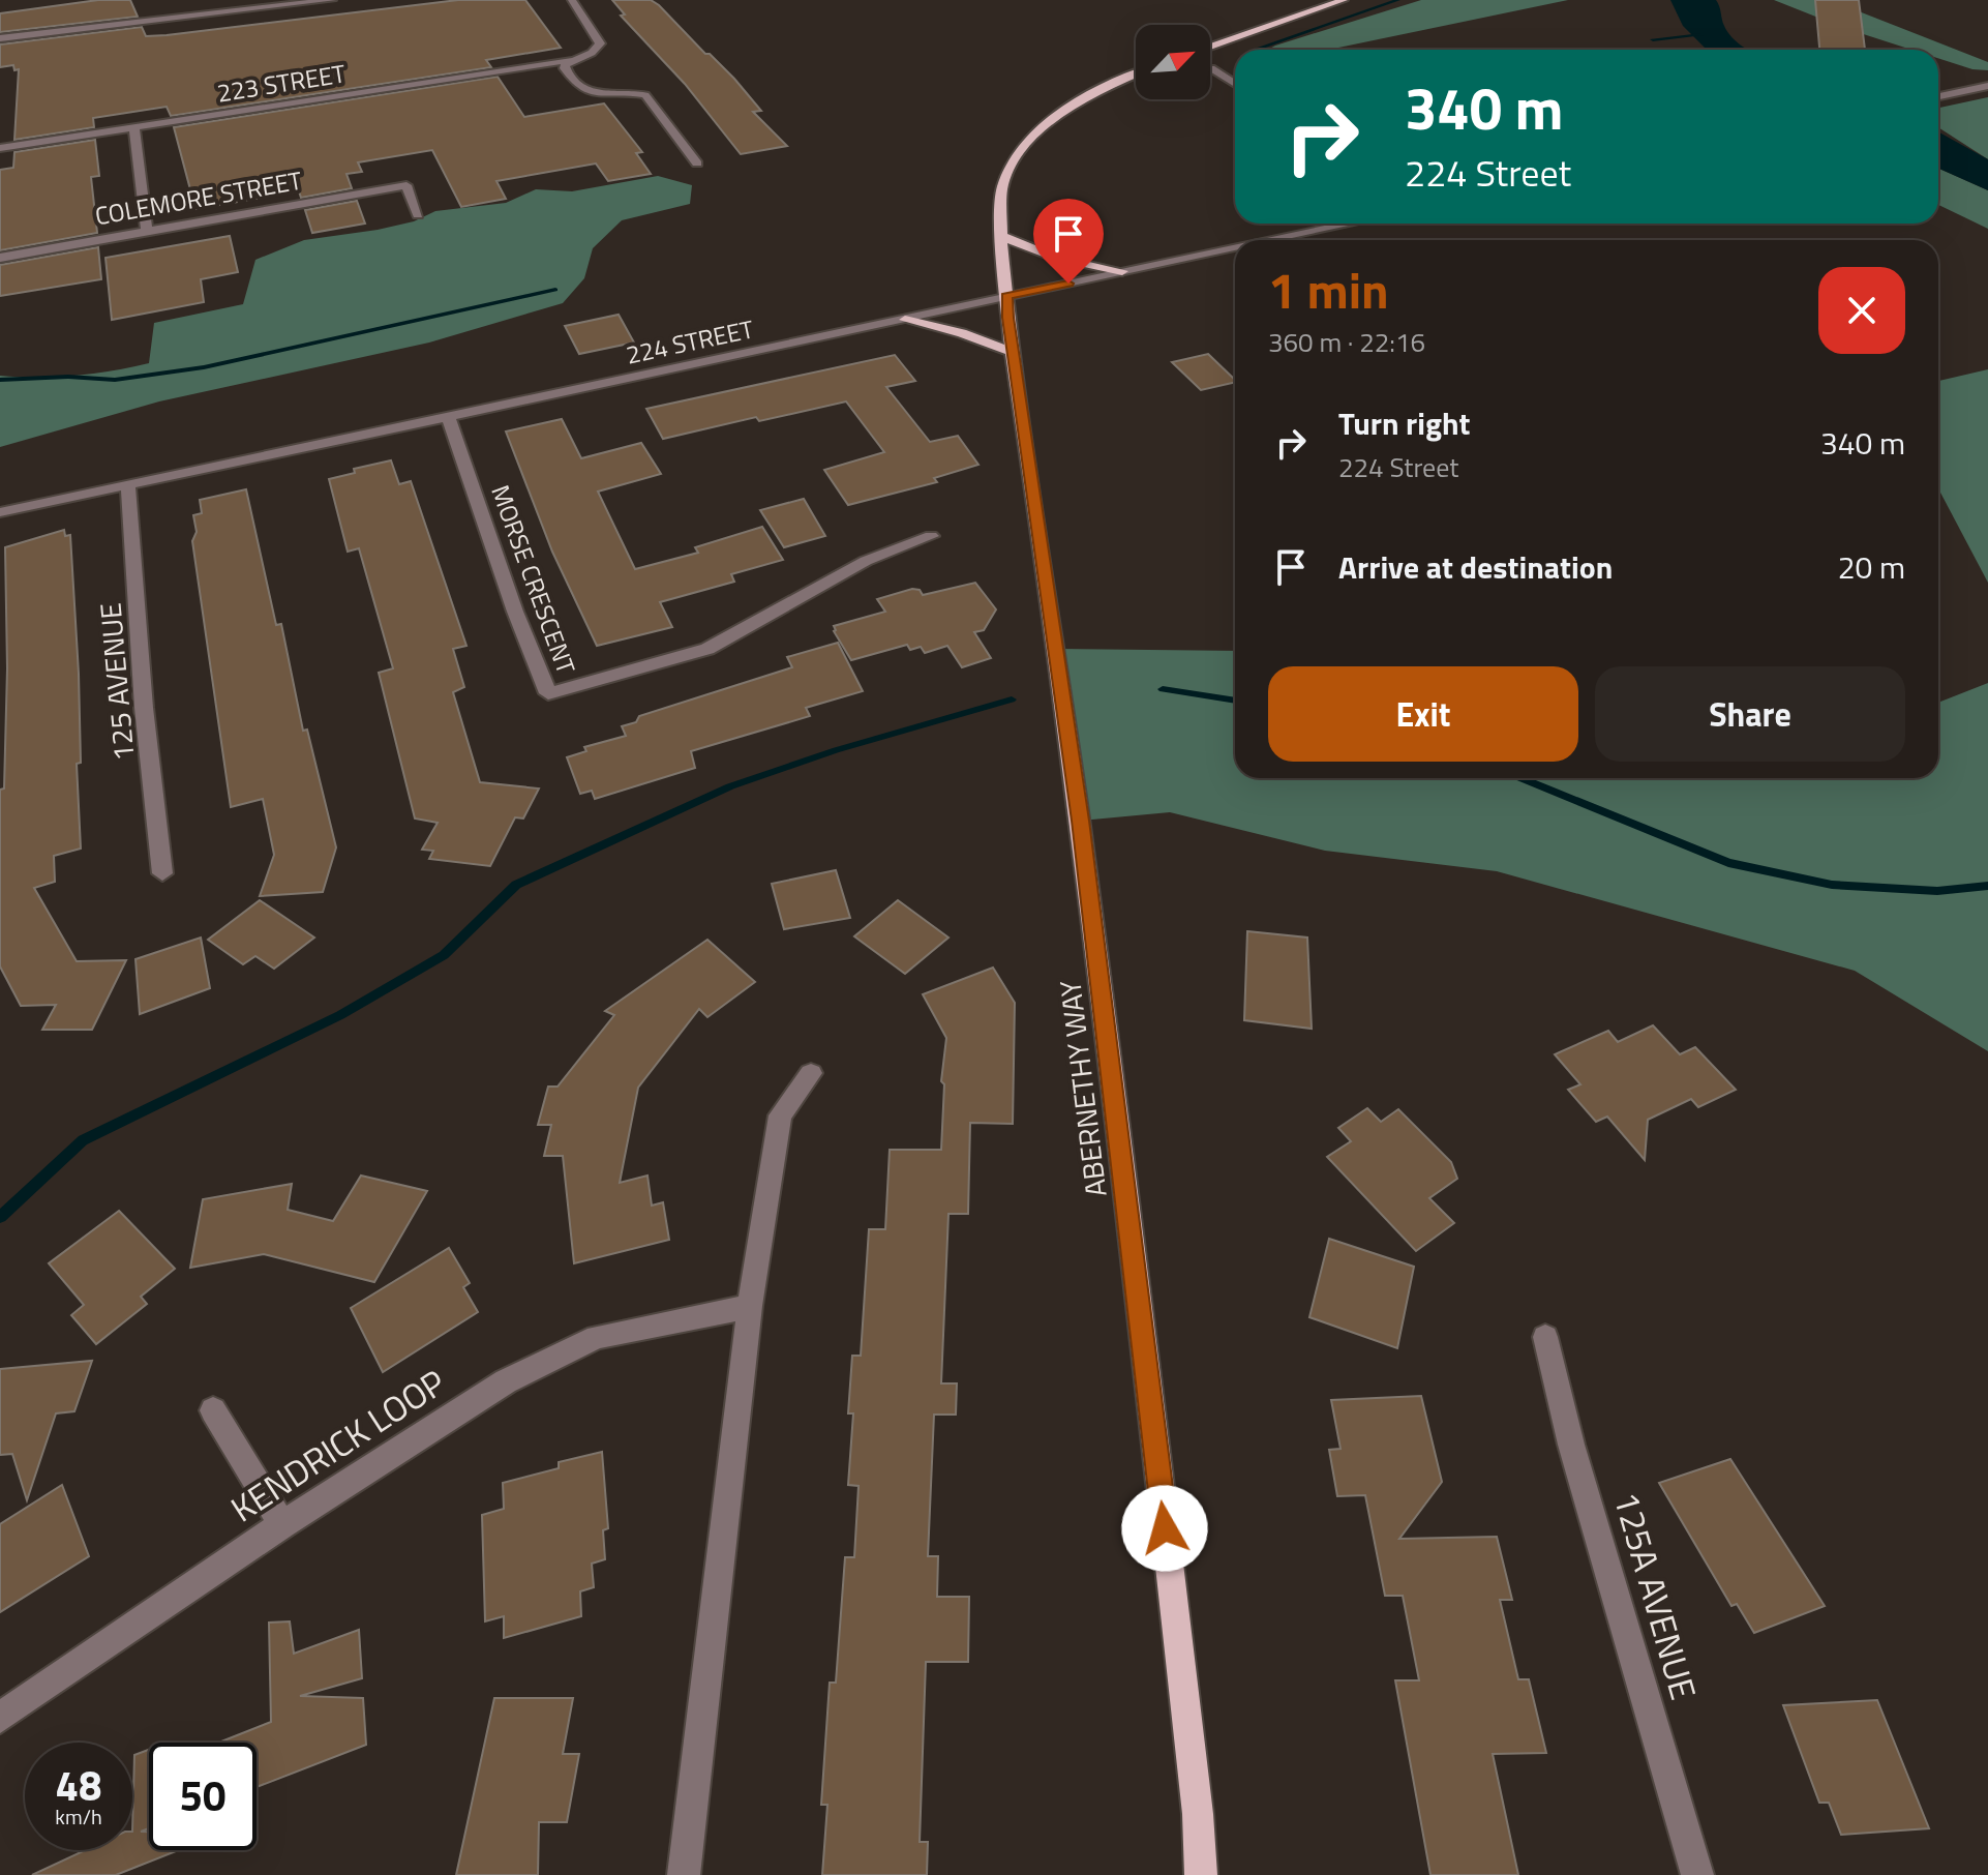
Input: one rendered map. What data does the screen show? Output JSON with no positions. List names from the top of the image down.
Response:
{
  "streets": {
    "main road": ["ABERNETHY WAY"],
    "street": [
      "223 STREET",
      "COLEMORE STREET",
      "224 STREET",
      "MORSE CRESCENT",
      "125 AVENUE",
      "KENDRICK LOOP",
      "125A AVENUE"
    ]
  },
  "crossings": [
    ["224 STREET", "MORSE CRESCENT"],
    ["224 STREET", "125 AVENUE"],
    ["224 STREET", "ABERNETHY WAY"]
  ],
  "north": "top right",
  "page": {
    "turn": ["340 m", "224 Street"],
    "heading": ["1 min", "360 m · 22:16"],
    "list": [
      {
        "name": "Turn right",
        "note": "224 Street",
        "value": "340 m"
      },
      {
        "name": "Arrive at destination",
        "value": "20 m"
      }
    ],
    "buttons": ["Exit", "Share"],
    "speed": "48 km/h",
    "limit": "50"
  }
}
